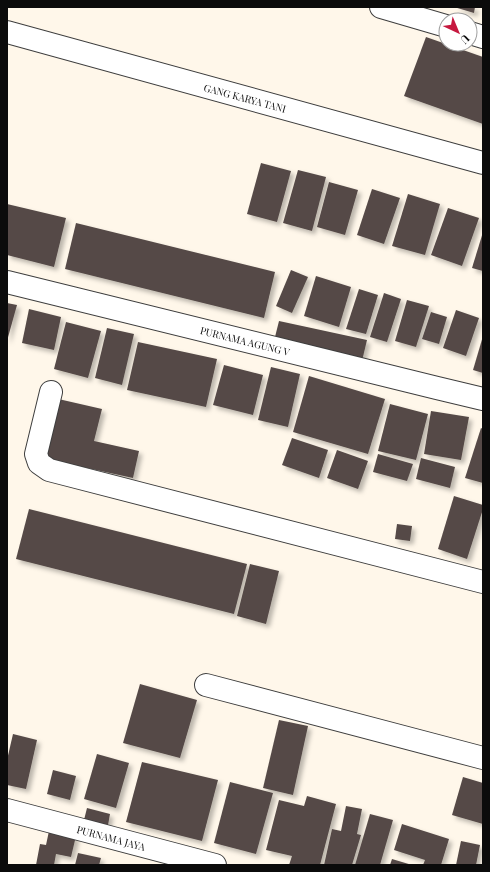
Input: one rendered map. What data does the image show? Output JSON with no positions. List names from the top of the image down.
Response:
{
  "streets": {
    "street": ["GANG KARYA TANI", "PURNAMA AGUNG V", "PURNAMA JAYA"]
  },
  "north": "bottom right"
}
